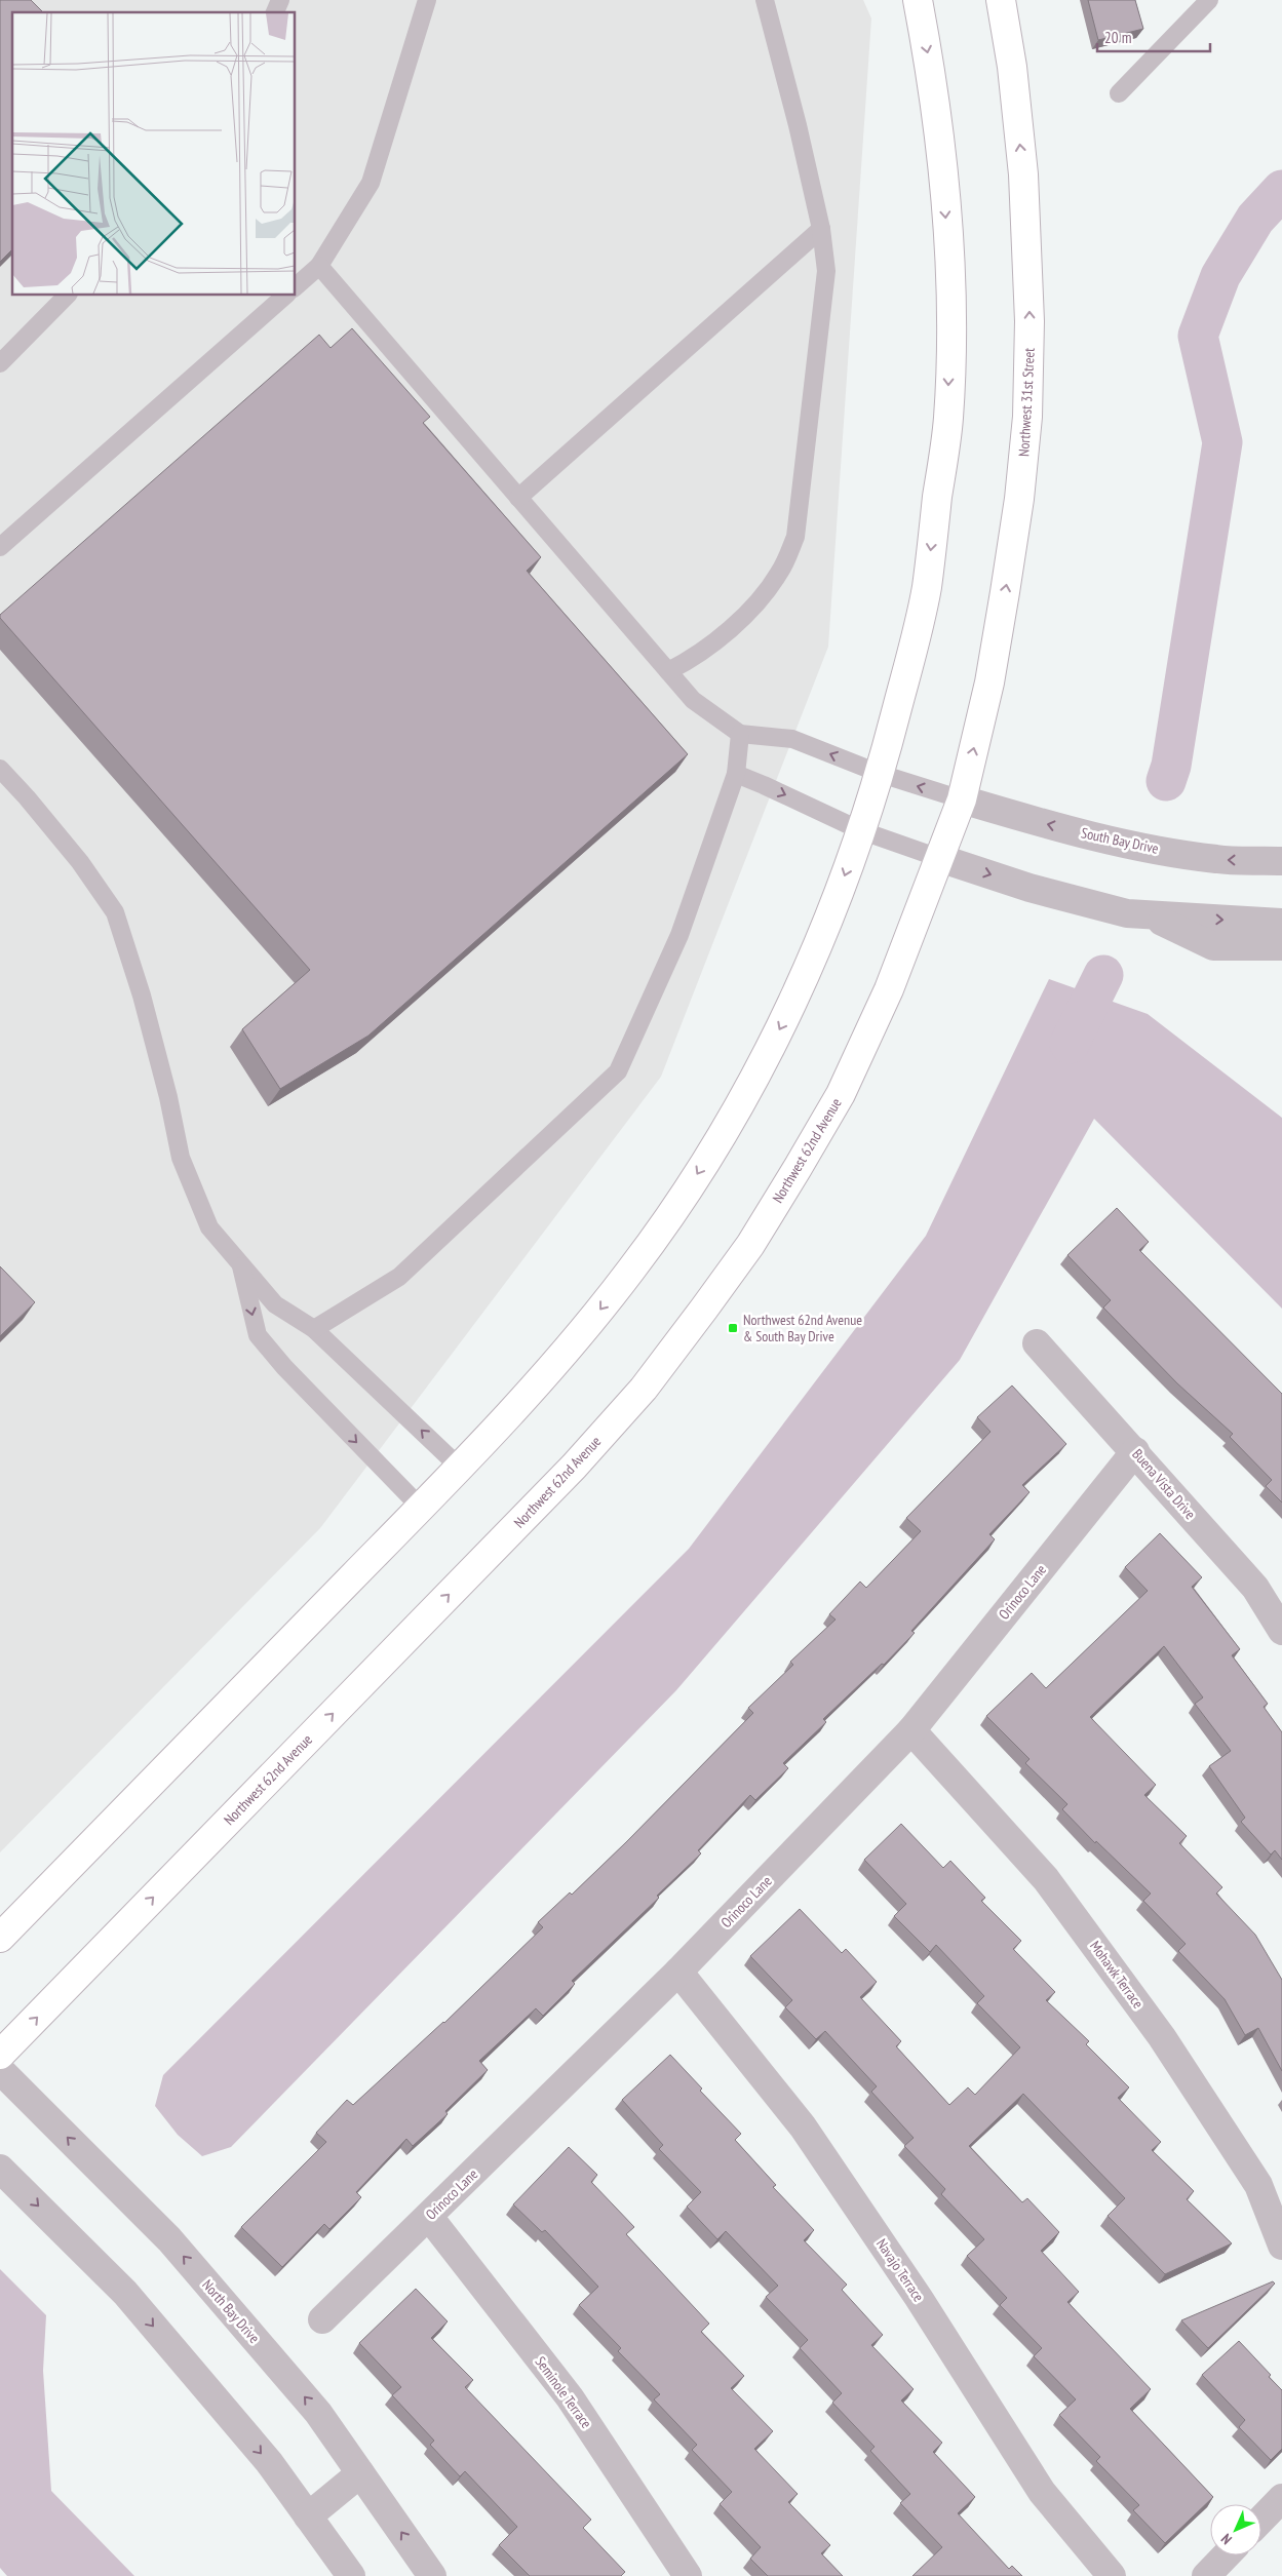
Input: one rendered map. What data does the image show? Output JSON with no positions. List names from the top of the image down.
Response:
{
  "streets": {
    "street": [
      "Northwest 31st Street",
      "South Bay Drive",
      "Northwest 62nd Avenue",
      "Buena Vista Drive",
      "Orinoco Lane",
      "Mohawk Terrace",
      "Navajo Terrace",
      "North Bay Drive",
      "Seminole Terrace"
    ]
  },
  "crossings": [
    ["Northwest 31st Street", "South Bay Drive"],
    ["Northwest 31st Street", "Northwest 62nd Avenue"],
    ["South Bay Drive", "Northwest 62nd Avenue"],
    ["Buena Vista Drive", "Orinoco Lane"],
    ["Orinoco Lane", "Mohawk Terrace"],
    ["Orinoco Lane", "Navajo Terrace"],
    ["Orinoco Lane", "Seminole Terrace"]
  ],
  "places": {
    "transit": ["Northwest 62nd Avenue & South Bay Drive"]
  },
  "scale_bar": "20 m",
  "north": "bottom left"
}
